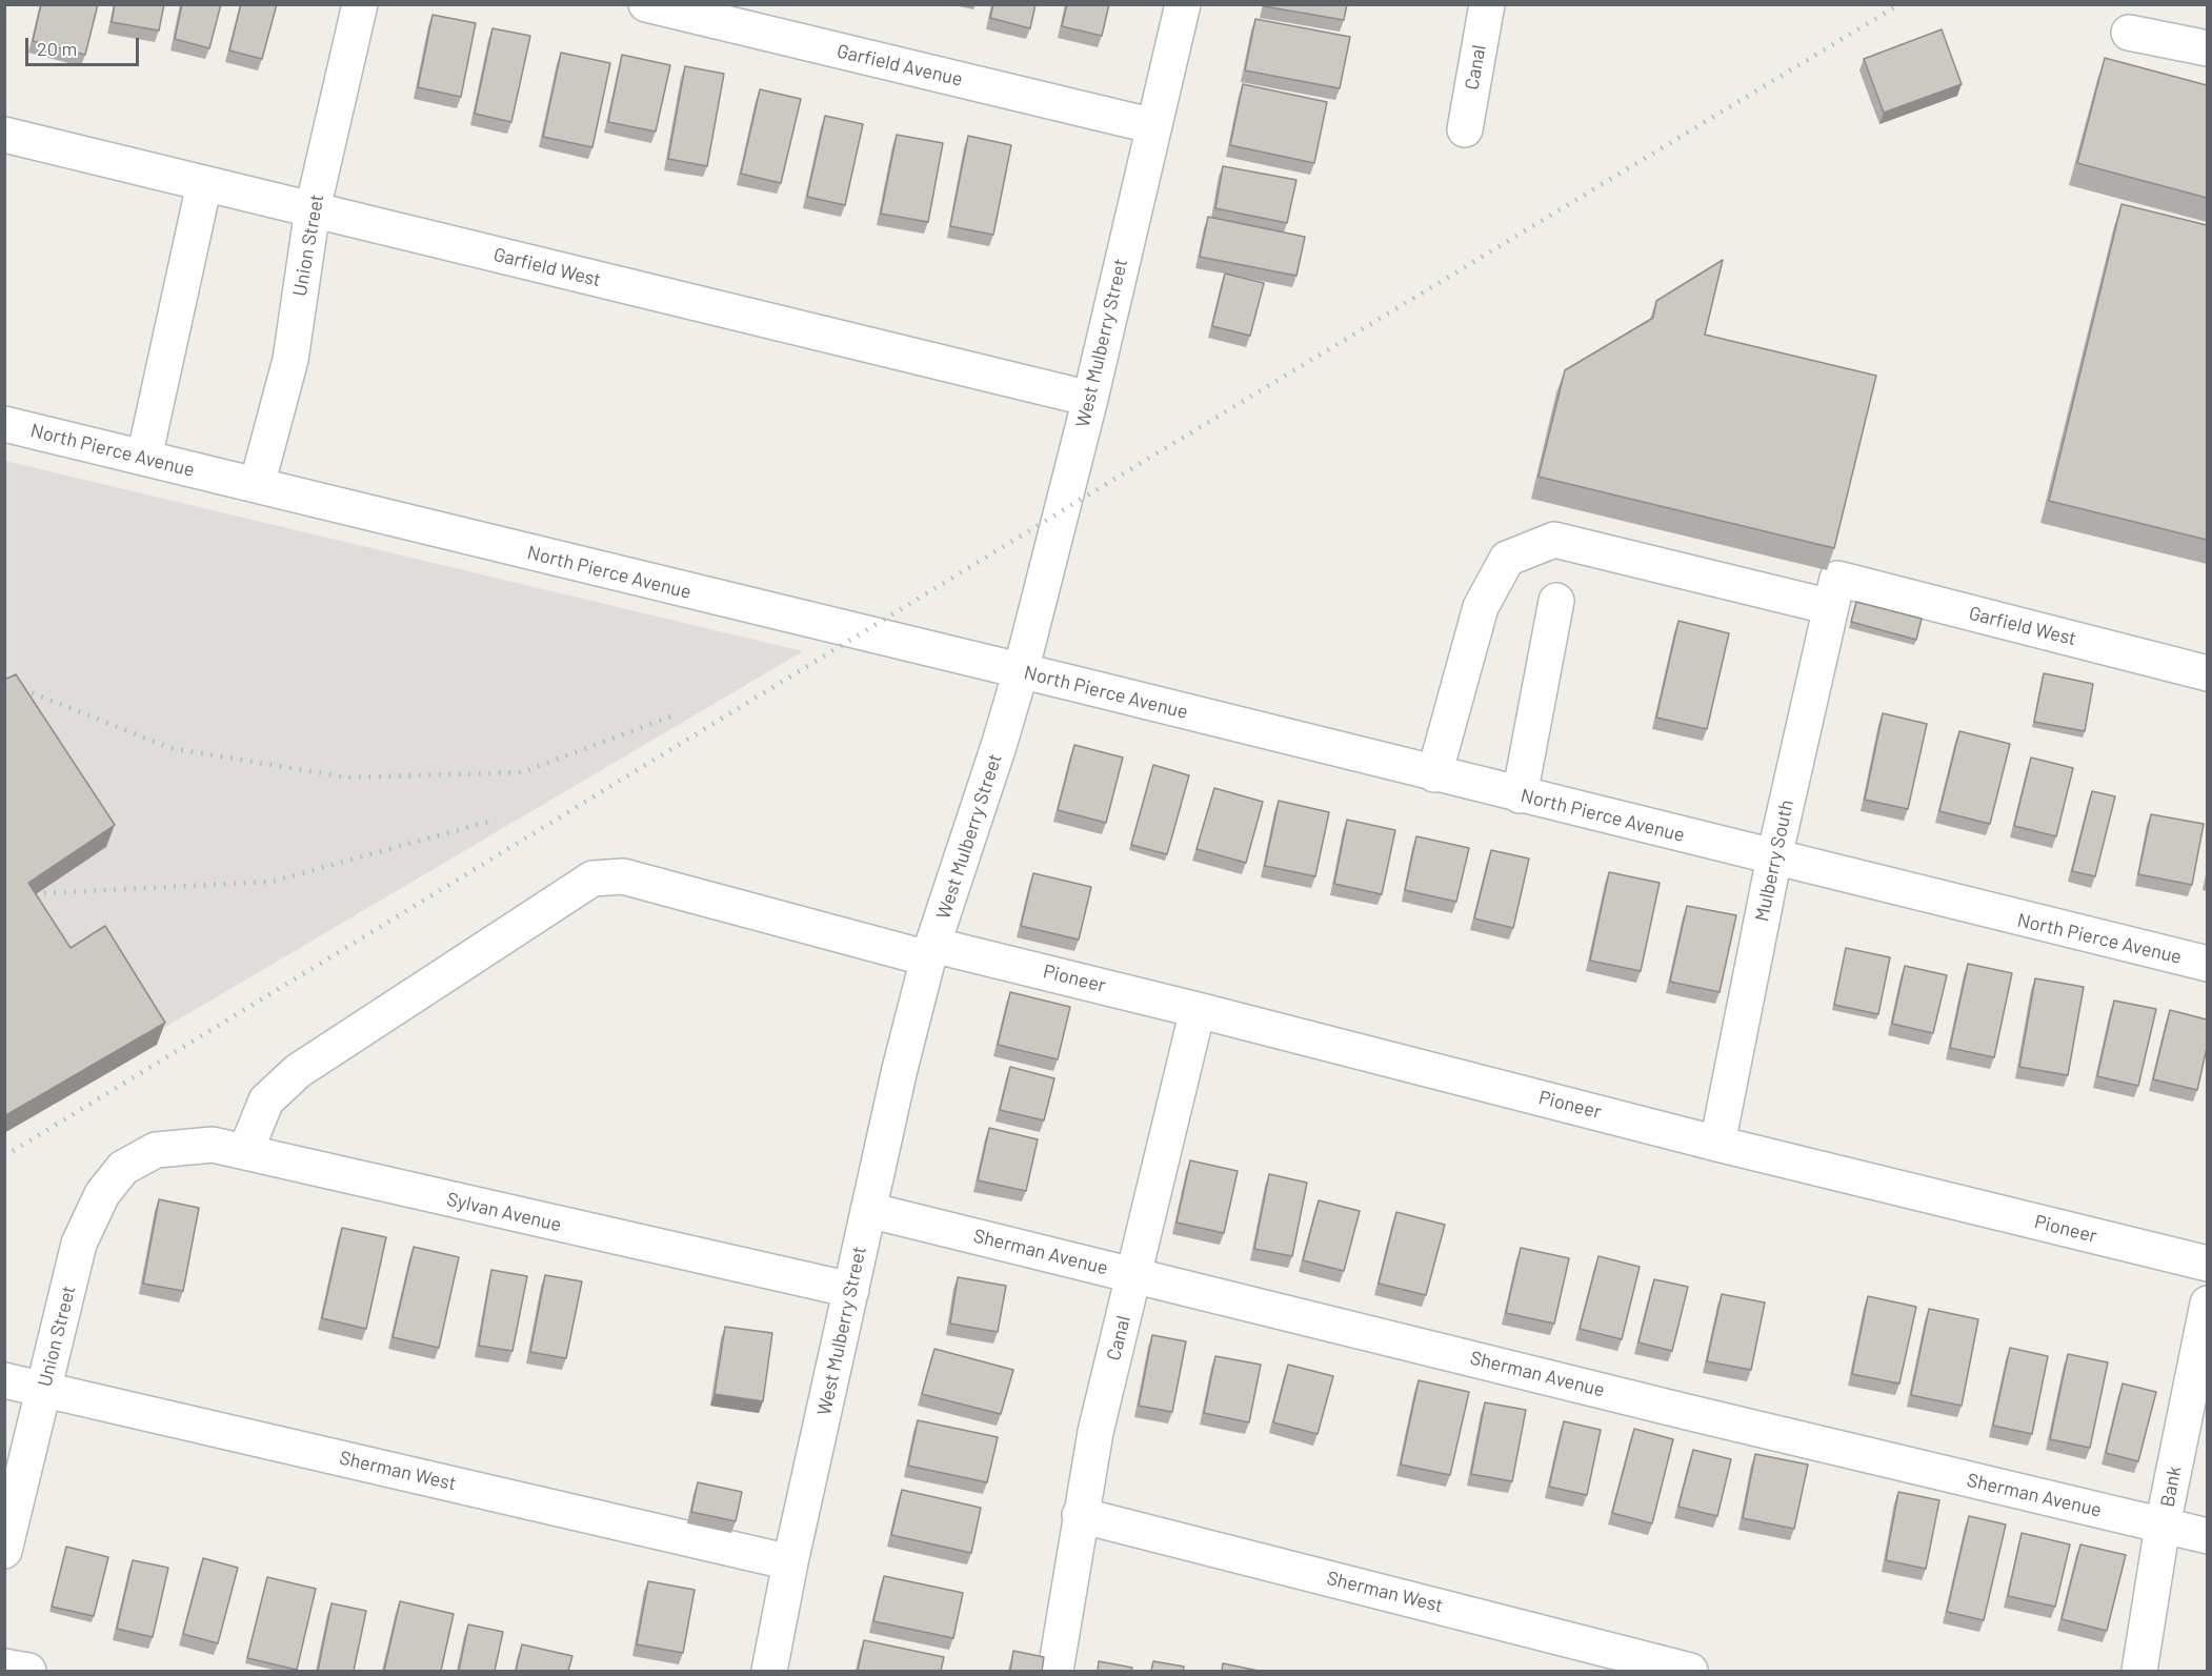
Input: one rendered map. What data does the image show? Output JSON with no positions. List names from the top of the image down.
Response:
{
  "streets": {
    "street": [
      "Garfield Avenue",
      "Canal",
      "Union Street",
      "Garfield West",
      "West Mulberry Street",
      "North Pierce Avenue",
      "Mulberry South",
      "Pioneer",
      "Sylvan Avenue",
      "Sherman Avenue",
      "Sherman West",
      "Bank"
    ]
  },
  "crossings": [
    ["Garfield Avenue", "West Mulberry Street"],
    ["Canal", "Pioneer"],
    ["Canal", "Sherman Avenue"],
    ["Canal", "Sherman West"],
    ["Union Street", "Garfield West"],
    ["Union Street", "North Pierce Avenue"],
    ["Union Street", "Sylvan Avenue"],
    ["Union Street", "Sherman West"],
    ["Garfield West", "West Mulberry Street"],
    ["Garfield West", "North Pierce Avenue"],
    ["Garfield West", "Mulberry South"],
    ["West Mulberry Street", "North Pierce Avenue"],
    ["West Mulberry Street", "Pioneer"],
    ["West Mulberry Street", "Sylvan Avenue"],
    ["West Mulberry Street", "Sherman Avenue"],
    ["West Mulberry Street", "Sherman West"],
    ["North Pierce Avenue", "Mulberry South"],
    ["Mulberry South", "Pioneer"],
    ["Pioneer", "Sylvan Avenue"],
    ["Sherman Avenue", "Bank"]
  ],
  "scale_bar": "20 m"
}
